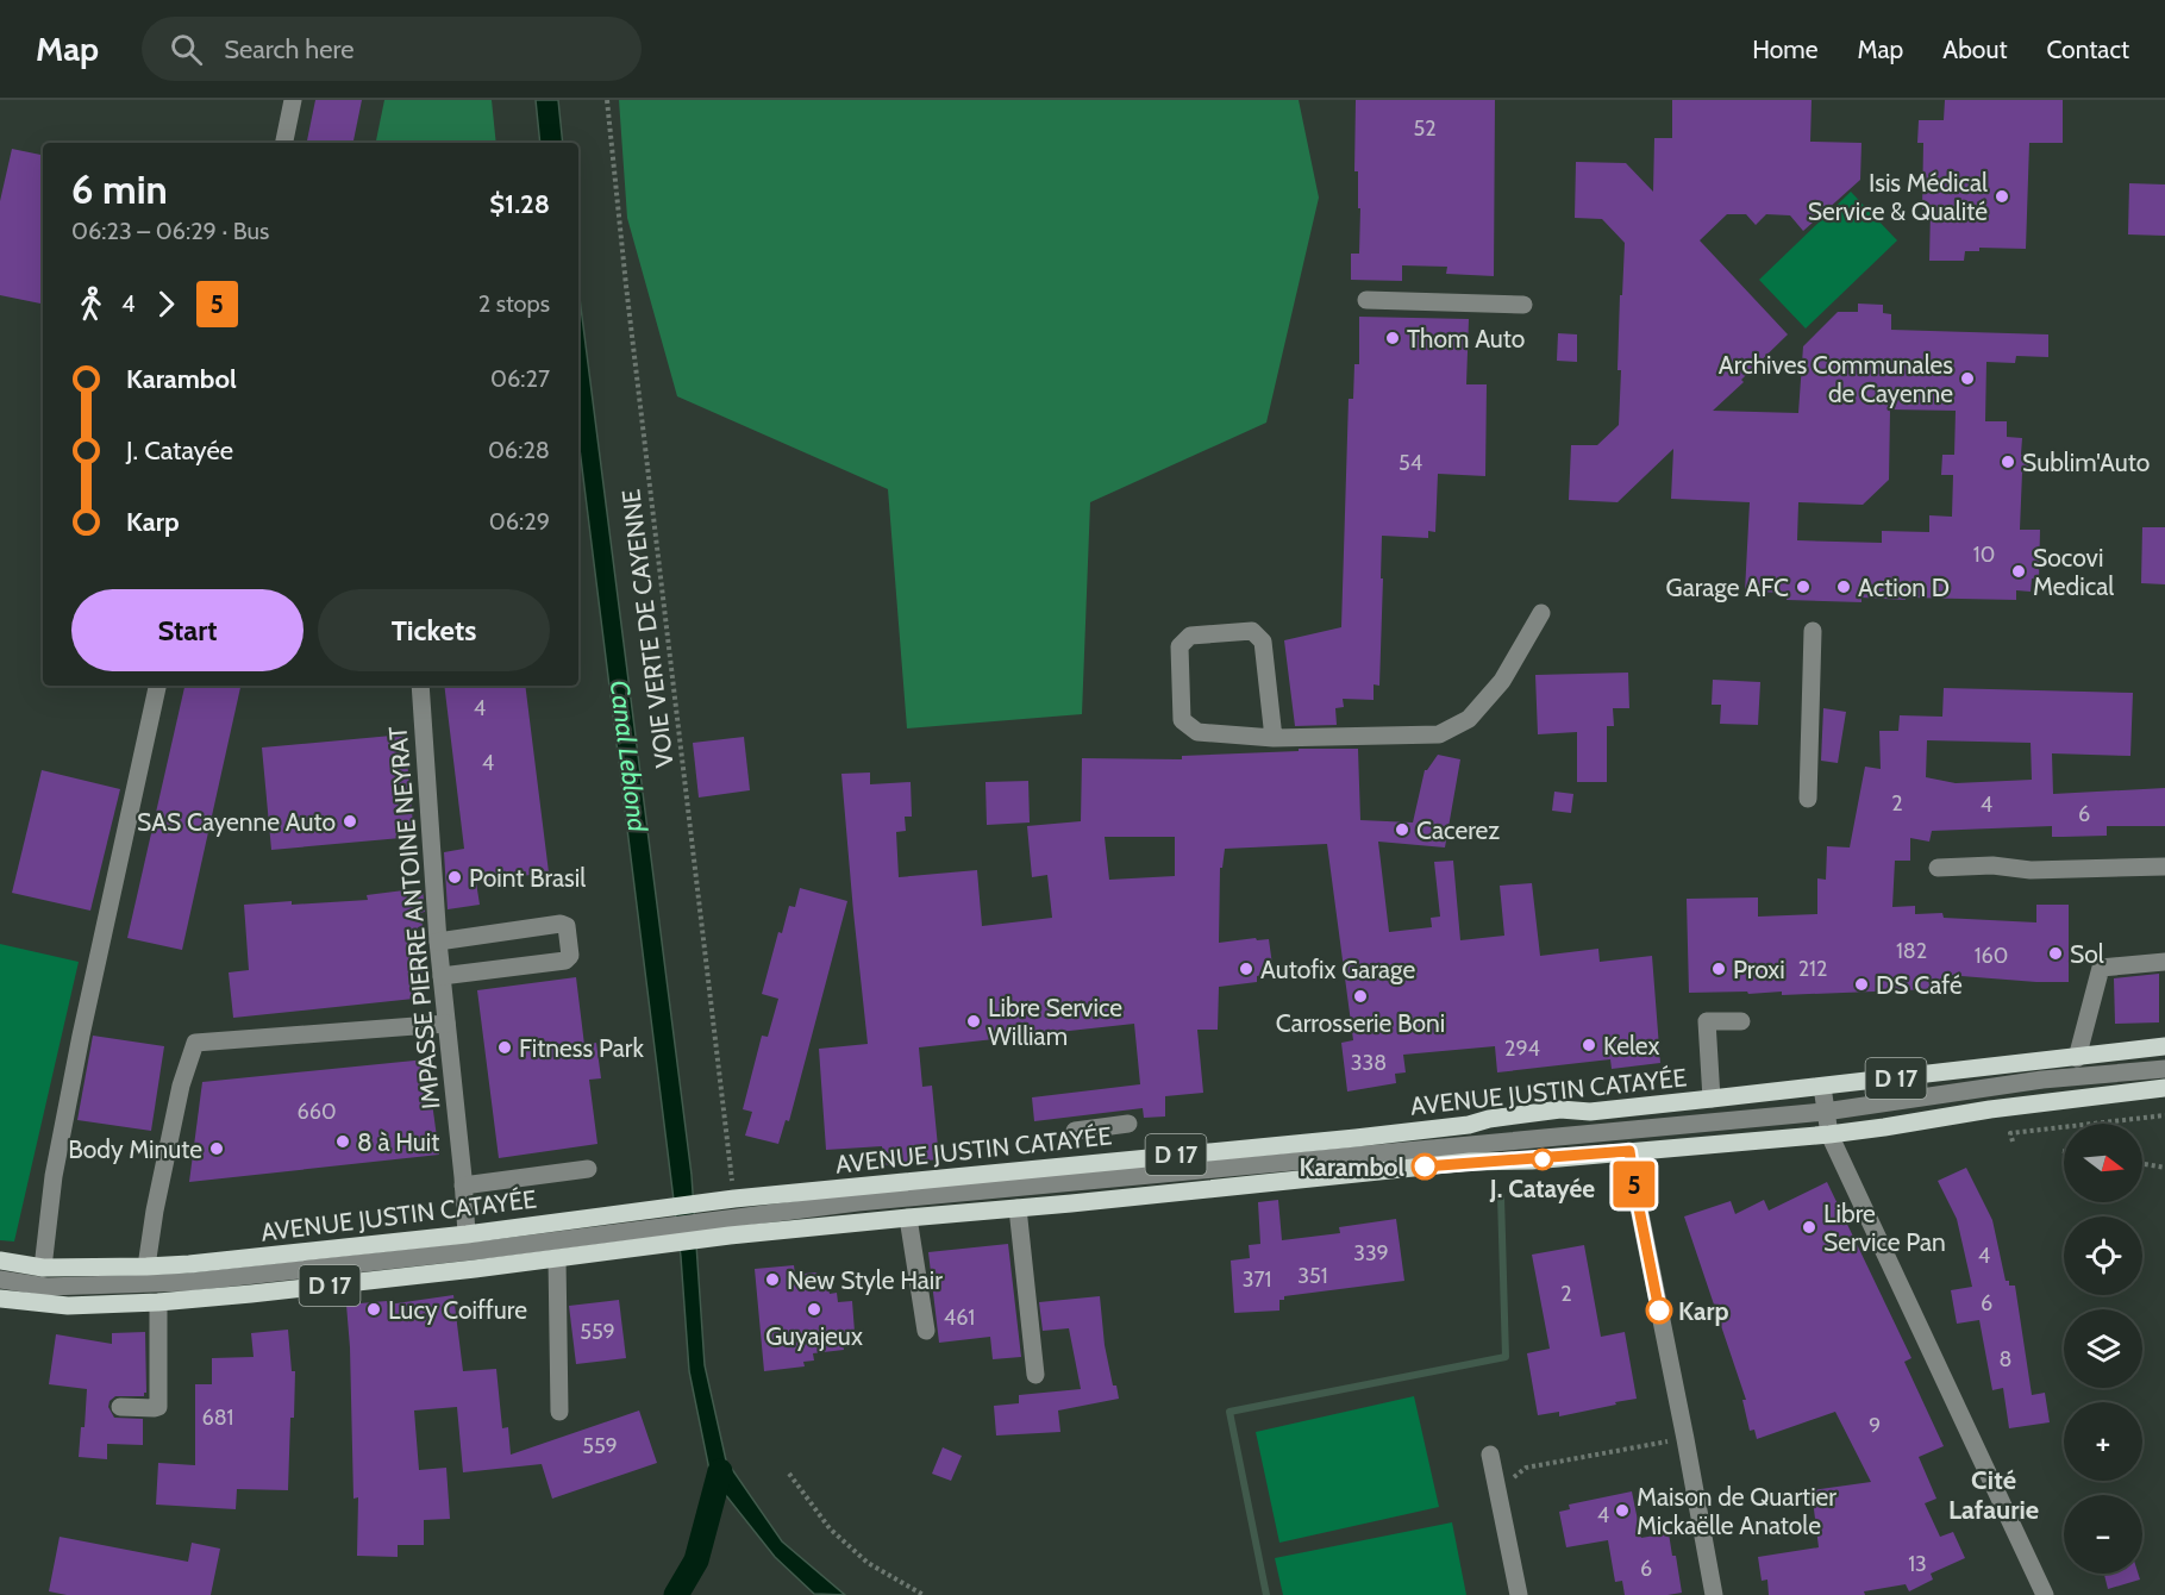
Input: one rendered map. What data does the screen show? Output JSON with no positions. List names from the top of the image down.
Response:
{
  "streets": {
    "main road": ["D 17", "AVENUE JUSTIN CATAYÉE"],
    "street": ["IMPASSE PIERRE ANTOINE NEYRAT"],
    "path": ["VOIE VERTE DE CAYENNE"]
  },
  "crossings": [
    ["IMPASSE PIERRE ANTOINE NEYRAT", "AVENUE JUSTIN CATAYÉE"]
  ],
  "districts": ["Cité Lafaurie"],
  "water": ["Canal Leblond"],
  "places": [
    "Isis Médical Service & Qualité",
    "Thom Auto",
    "Archives Communales de Cayenne",
    "Sublim'Auto",
    "Socovi Medical",
    "Garage AFC",
    "Action D",
    "SAS Cayenne Auto",
    "Cacerez",
    "Point Brasil",
    "Sol",
    "Autofix Garage",
    "Proxi",
    "DS Café",
    "Carrosserie Boni",
    "Libre Service William",
    "Kelex",
    "Fitness Park",
    "8 à Huit",
    "Body Minute",
    "J. Catayée",
    "Karambol",
    "Libre Service Pan",
    "New Style Hair",
    "Lucy Coiffure",
    "Guyajeux",
    "Karp",
    "Maison de Quartier Mickaëlle Anatole"
  ],
  "lines": ["bus line 5"],
  "house_numbers": [
    "52",
    "54",
    "10",
    "4",
    "4",
    "2",
    "4",
    "6",
    "182",
    "160",
    "212",
    "294",
    "338",
    "660",
    "339",
    "4",
    "351",
    "371",
    "2",
    "6",
    "461",
    "559",
    "8",
    "681",
    "9",
    "559",
    "4",
    "13",
    "6"
  ],
  "north": "right",
  "page": {
    "header": "Map",
    "search": "Search here",
    "nav": [
      "Home",
      "Map",
      "About",
      "Contact"
    ],
    "on_map": "5",
    "heading": ["6 min", "06:23 – 06:29 · Bus", "$1.28"],
    "legs": ["4", "5", "2 stops"],
    "list": [
      {
        "name": "Karambol",
        "value": "06:27"
      },
      {
        "name": "J. Catayée",
        "value": "06:28"
      },
      {
        "name": "Karp",
        "value": "06:29"
      }
    ],
    "buttons": ["Start", "Tickets"],
    "map_buttons": ["+", "−"]
  }
}
